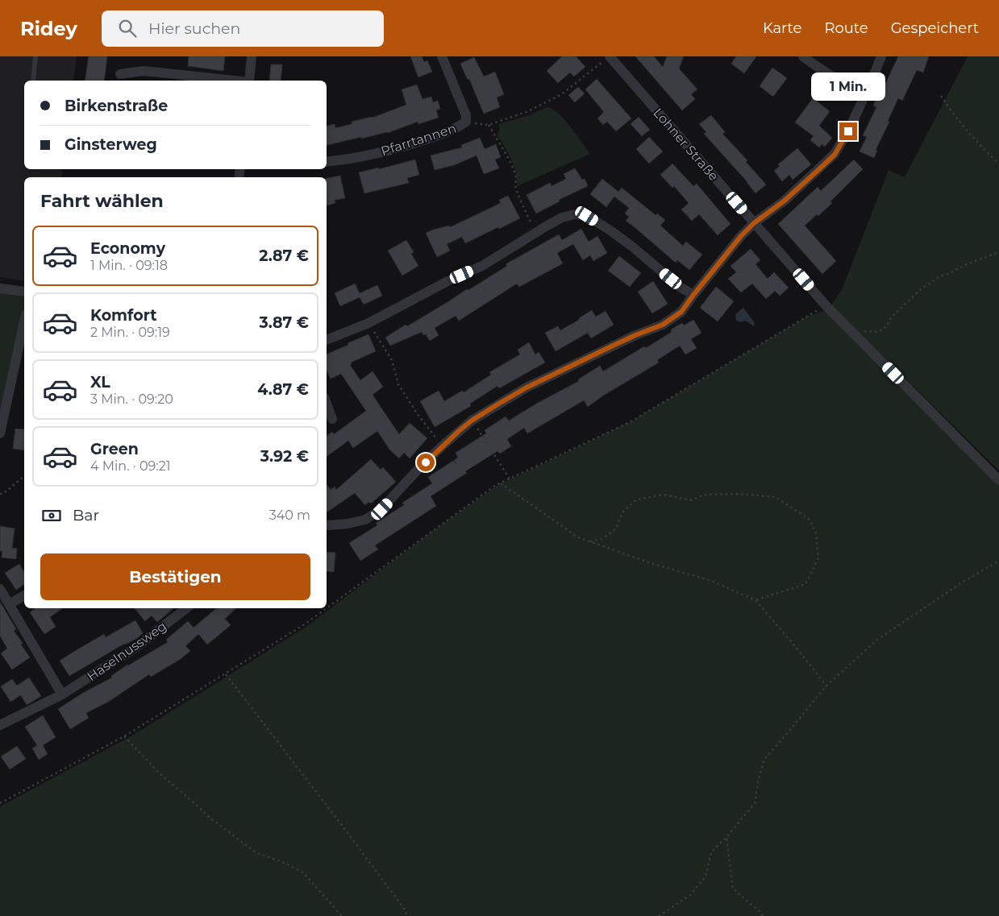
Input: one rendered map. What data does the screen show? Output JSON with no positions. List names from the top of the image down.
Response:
{
  "streets": {
    "street": ["Pfarrtannen", "Lohner Straße", "Haselnussweg"]
  },
  "page": {
    "header": "Ridey",
    "search": "Hier suchen",
    "nav": ["Karte", "Route", "Gespeichert"],
    "bubble": "1 Min.",
    "banner": ["Birkenstraße", "Ginsterweg"],
    "heading": "Fahrt wählen",
    "list": [
      {
        "name": "Economy",
        "note": "1 Min. · 09:18",
        "value": "2.87 €"
      },
      {
        "name": "Komfort",
        "note": "2 Min. · 09:19",
        "value": "3.87 €"
      },
      {
        "name": "XL",
        "note": "3 Min. · 09:20",
        "value": "4.87 €"
      },
      {
        "name": "Green",
        "note": "4 Min. · 09:21",
        "value": "3.92 €"
      }
    ],
    "pay": ["Bar", "340 m"],
    "buttons": "Bestätigen"
  }
}
